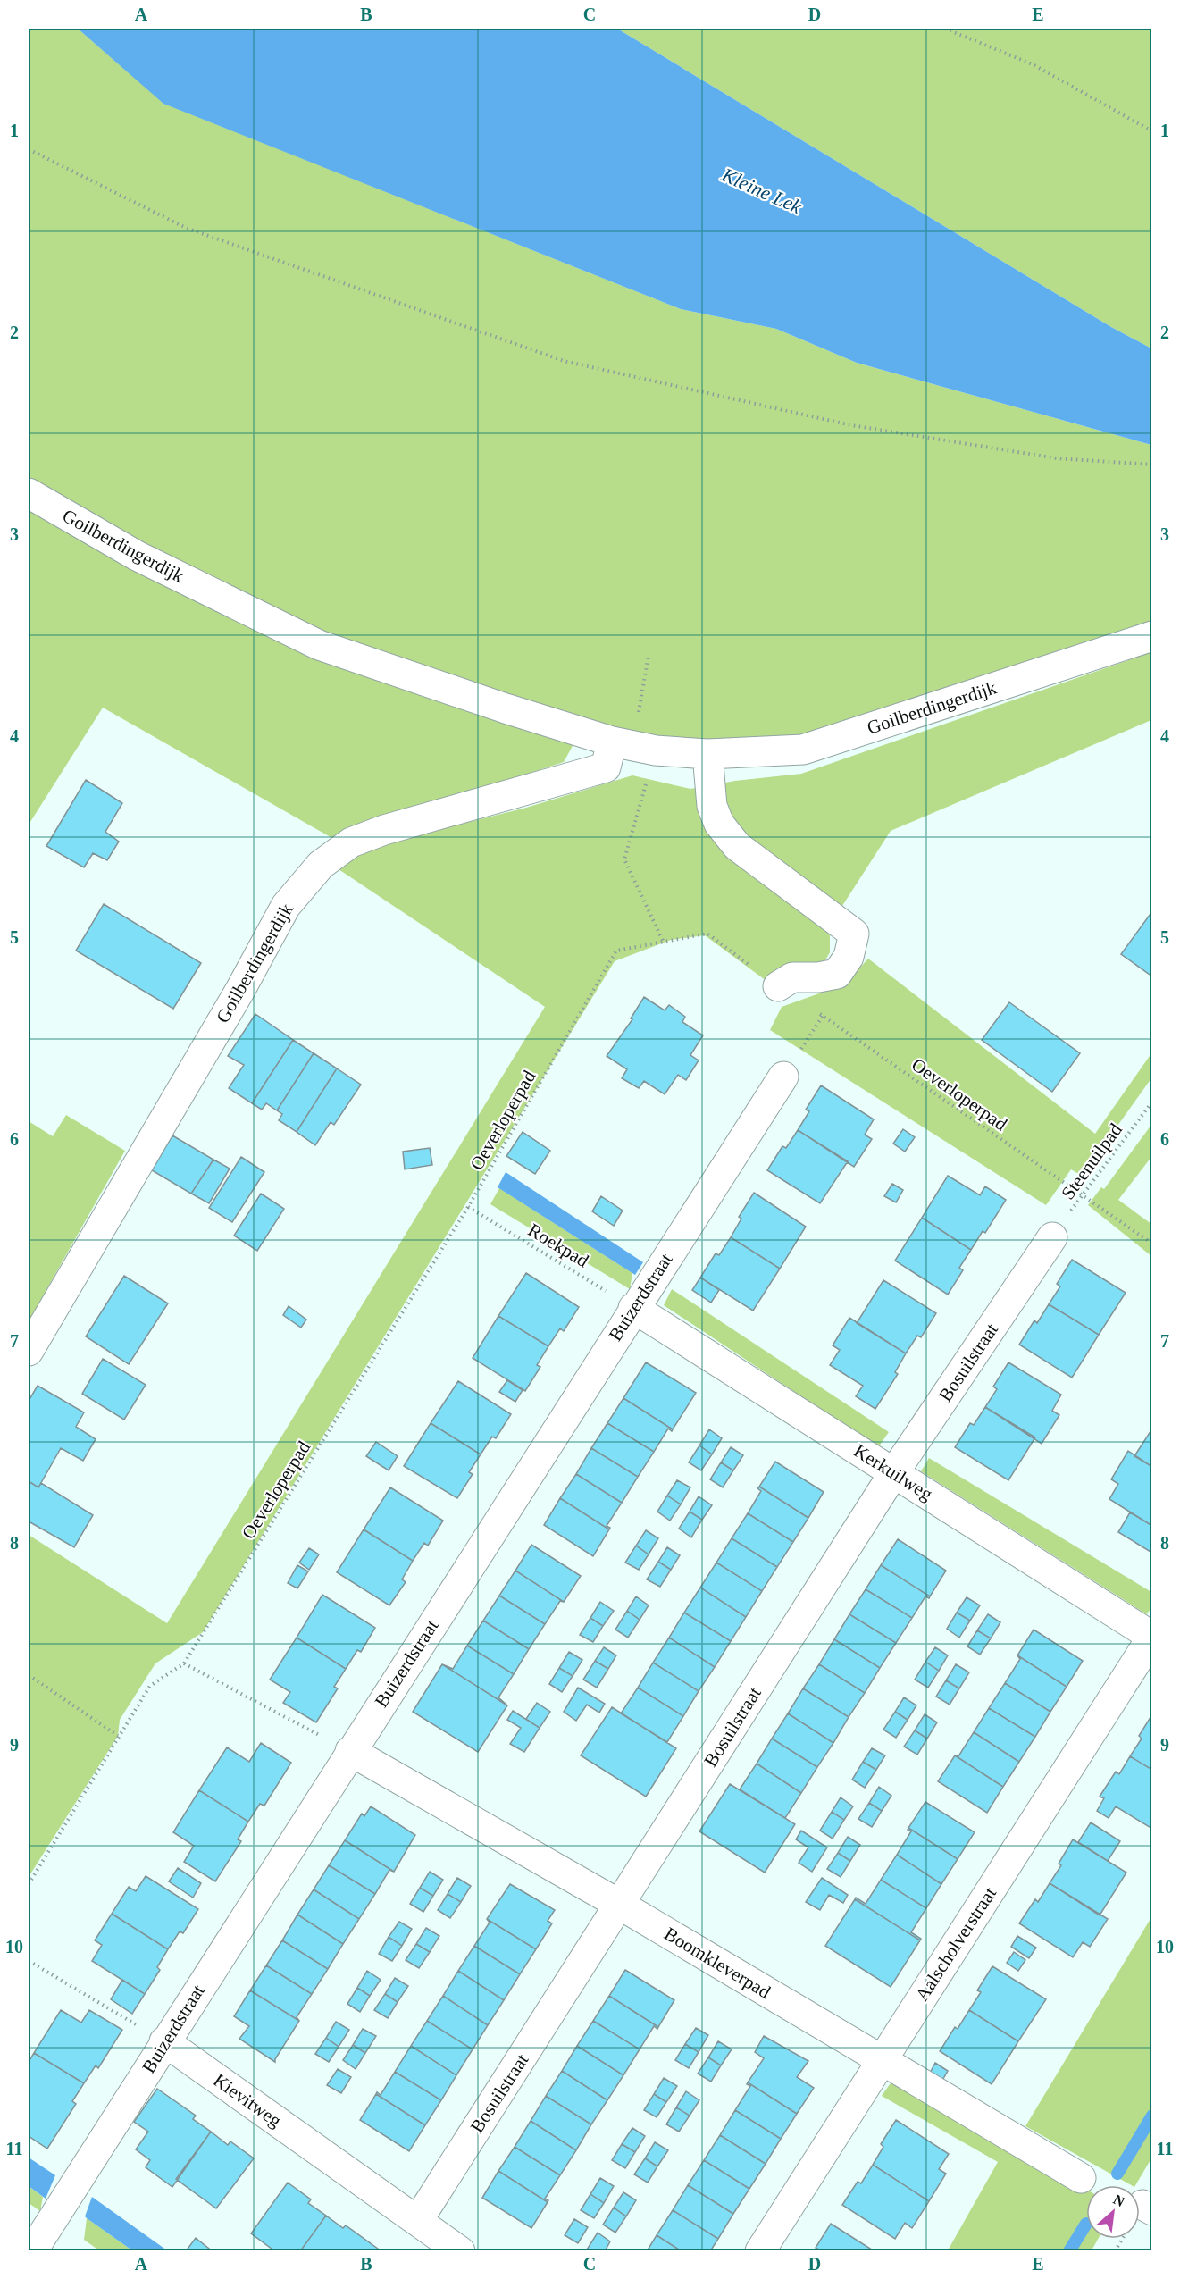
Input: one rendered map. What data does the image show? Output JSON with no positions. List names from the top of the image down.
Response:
{
  "streets": {
    "street": [
      "Goilberdingerdijk",
      "Buizerdstraat",
      "Bosuilstraat",
      "Kerkuilweg",
      "Aalscholverstraat",
      "Boomkleverpad",
      "Kievitweg"
    ],
    "path": ["Oeverloperpad", "Steenuilpad", "Roekpad"]
  },
  "crossings": [
    ["Oeverloperpad", "Steenuilpad"],
    ["Oeverloperpad", "Roekpad"],
    ["Steenuilpad", "Bosuilstraat"],
    ["Roekpad", "Buizerdstraat"],
    ["Roekpad", "Kerkuilweg"],
    ["Buizerdstraat", "Kerkuilweg"],
    ["Buizerdstraat", "Boomkleverpad"],
    ["Buizerdstraat", "Kievitweg"],
    ["Bosuilstraat", "Kerkuilweg"],
    ["Bosuilstraat", "Boomkleverpad"],
    ["Bosuilstraat", "Kievitweg"],
    ["Kerkuilweg", "Aalscholverstraat"],
    ["Aalscholverstraat", "Boomkleverpad"]
  ],
  "water": ["Kleine Lek"],
  "north": "top right",
  "grid": {
    "columns": [
      "A",
      "B",
      "C",
      "D",
      "E"
    ],
    "rows": [
      "1",
      "2",
      "3",
      "4",
      "5",
      "6",
      "7",
      "8",
      "9",
      "10",
      "11"
    ]
  }
}
